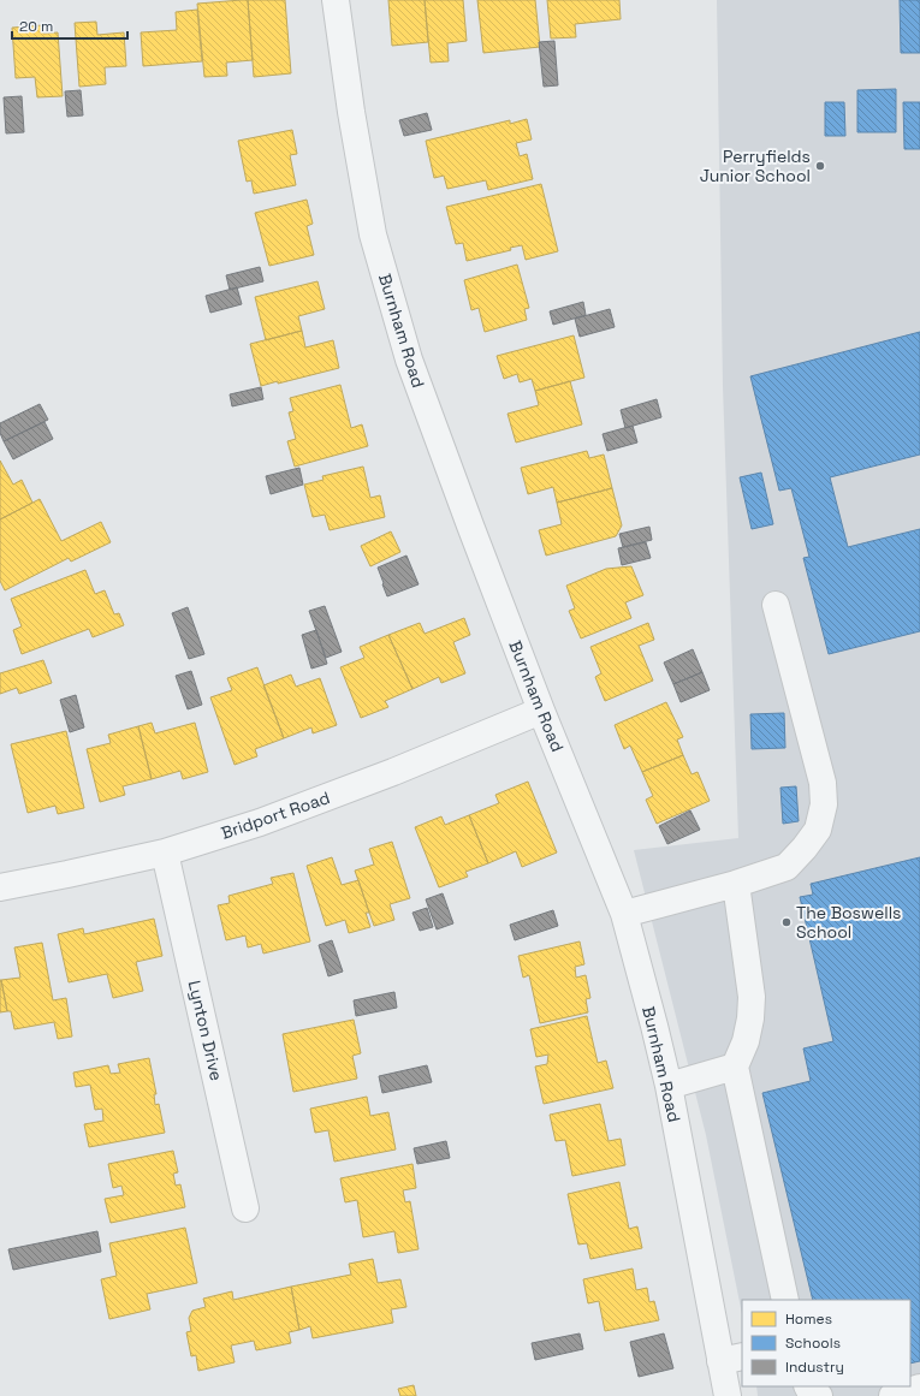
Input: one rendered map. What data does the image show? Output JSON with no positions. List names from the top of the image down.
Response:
{
  "streets": {
    "street": ["Burnham Road", "Bridport Road", "Lynton Drive"]
  },
  "crossings": [
    ["Burnham Road", "Bridport Road"],
    ["Bridport Road", "Lynton Drive"]
  ],
  "places": ["Perryfields Junior School", "The Boswells School"],
  "legend": ["Homes", "Schools", "Industry"],
  "scale_bar": "20 m"
}
